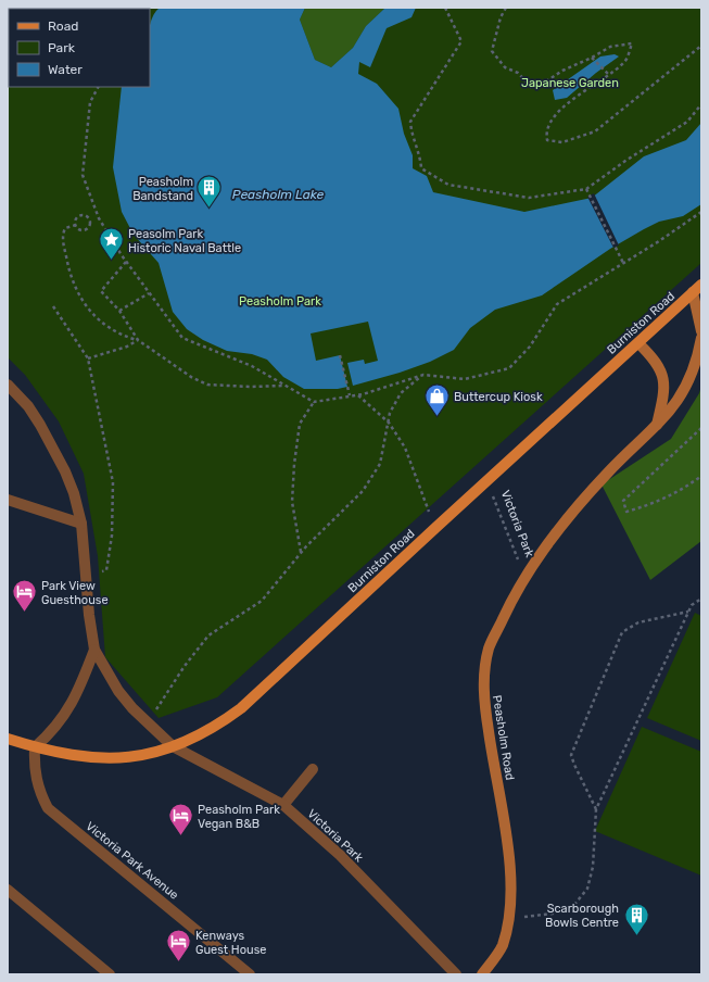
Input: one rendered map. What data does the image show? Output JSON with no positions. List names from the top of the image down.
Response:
{
  "streets": {
    "main road": ["Burniston Road", "Peasholm Road"],
    "street": ["Victoria Park", "Victoria Park Avenue"]
  },
  "crossings": [
    ["Burniston Road", "Victoria Park"],
    ["Burniston Road", "Victoria Park Avenue"],
    ["Victoria Park", "Peasholm Road"]
  ],
  "water": ["Peasholm Lake"],
  "parks": ["Japanese Garden", "Peasholm Park"],
  "places": {
    "building": ["Peasholm Bandstand", "Scarborough Bowls Centre"],
    "place": ["Peasolm Park Historic Naval Battle"],
    "shop": ["Buttercup Kiosk"],
    "hotel": ["Park View Guesthouse", "Peasholm Park Vegan B&B", "Kenways Guest House"]
  },
  "legend": ["Road", "Park", "Water"]
}
